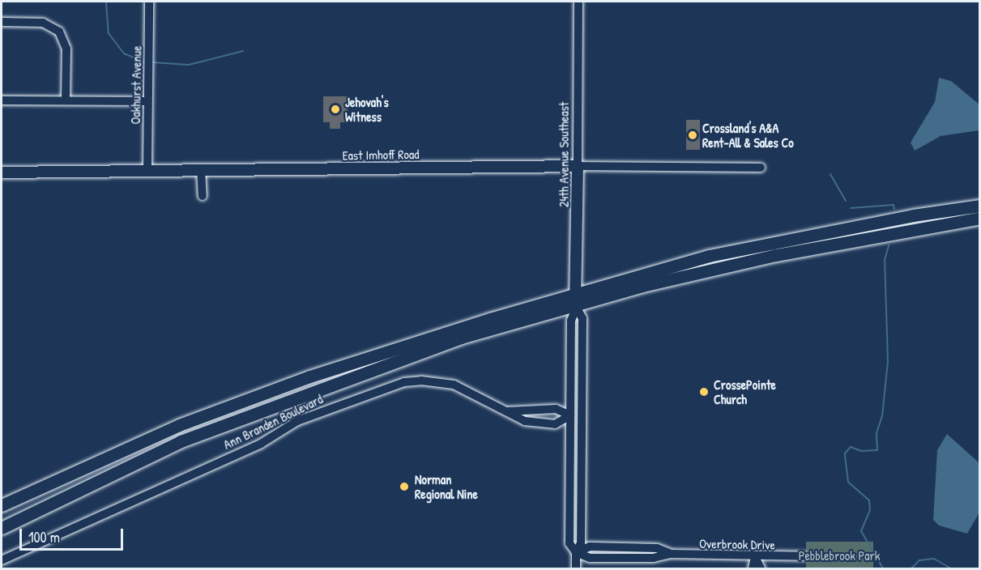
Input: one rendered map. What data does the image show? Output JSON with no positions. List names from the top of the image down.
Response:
{
  "streets": {
    "main road": ["East Imhoff Road", "24th Avenue Southeast"],
    "street": ["Oakhurst Avenue", "Ann Branden Boulevard", "Overbrook Drive"]
  },
  "crossings": [
    ["Oakhurst Avenue", "East Imhoff Road"],
    ["East Imhoff Road", "24th Avenue Southeast"],
    ["24th Avenue Southeast", "Ann Branden Boulevard"],
    ["24th Avenue Southeast", "Overbrook Drive"]
  ],
  "parks": ["Pebblebrook Park"],
  "places": [
    "Jehovah's Witness",
    "Crossland's A&A Rent-All & Sales Co",
    "CrossePointe Church",
    "Norman Regional Nine"
  ],
  "scale_bar": "100 m"
}
